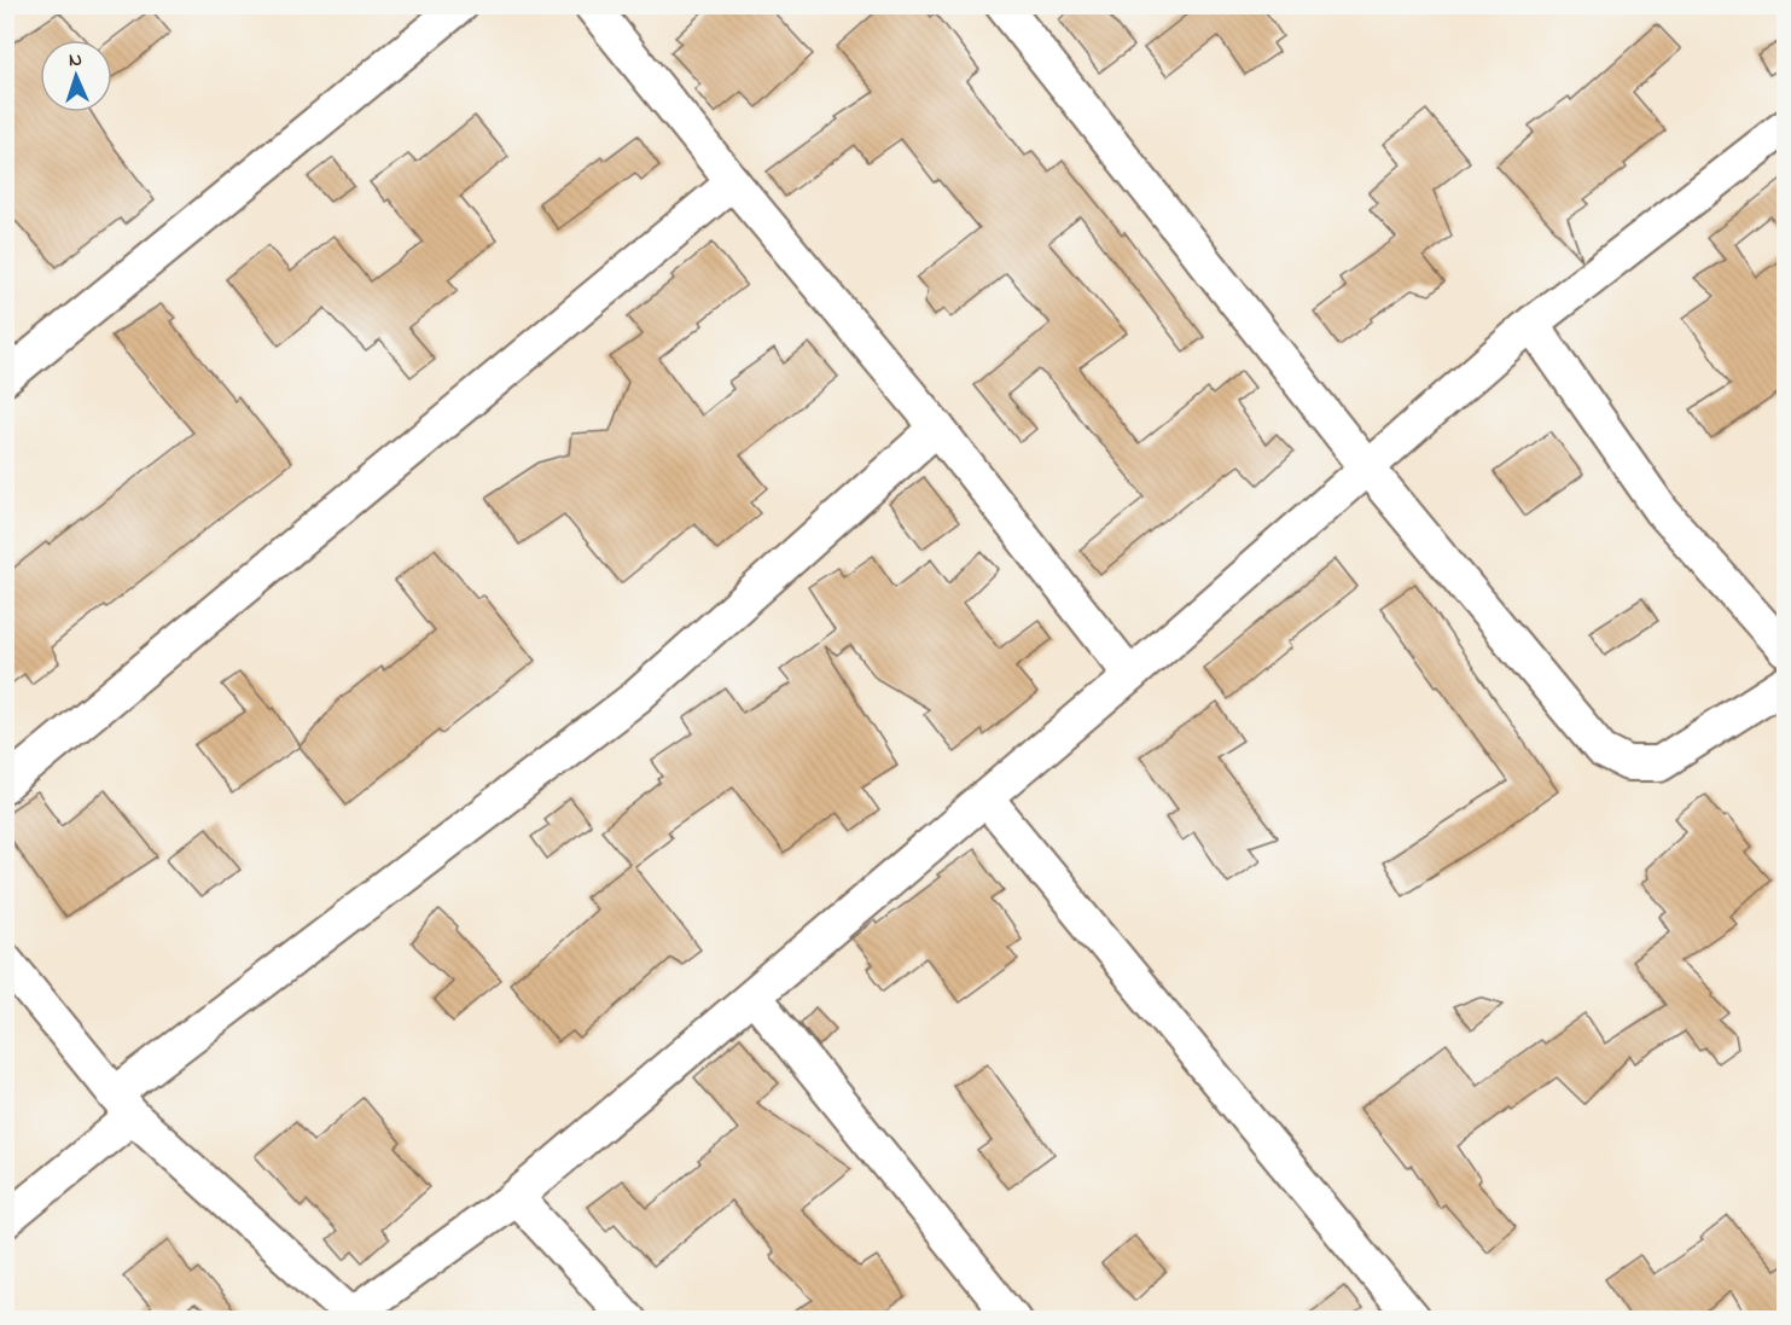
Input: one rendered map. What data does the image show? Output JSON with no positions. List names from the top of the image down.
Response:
{
  "north": "top"
}
